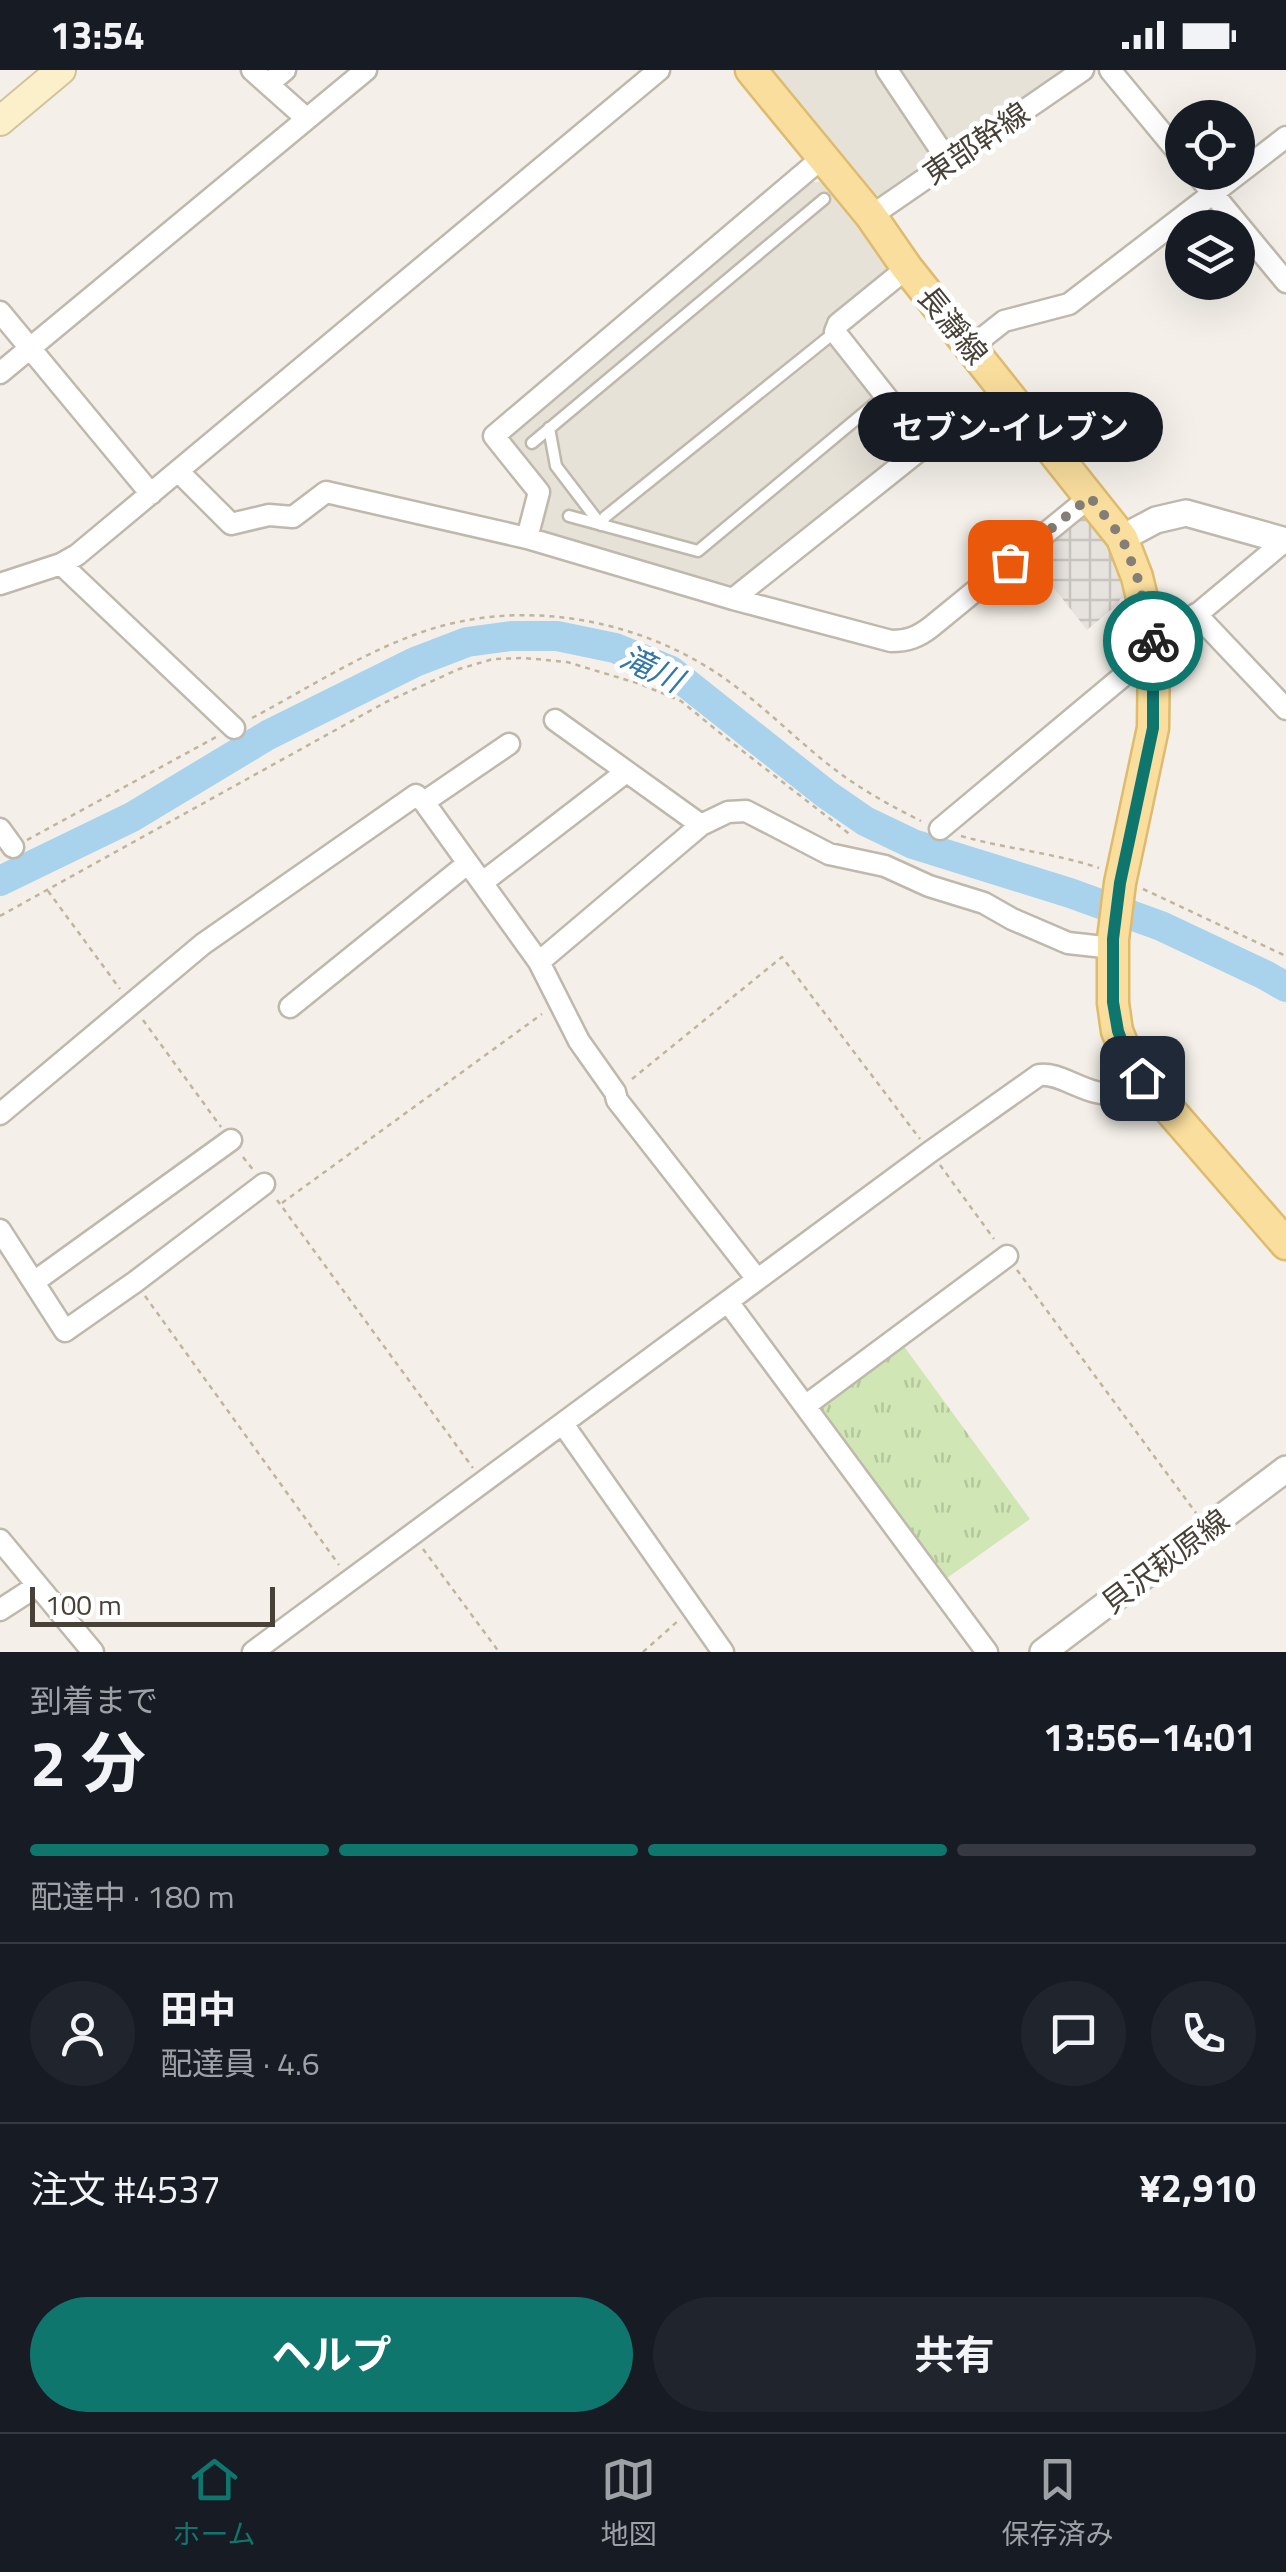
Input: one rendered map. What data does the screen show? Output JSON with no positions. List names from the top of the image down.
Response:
{
  "streets": {
    "main road": ["長瀞線"],
    "street": ["東部幹線", "貝沢萩原線"]
  },
  "crossings": [
    ["東部幹線", "長瀞線"]
  ],
  "water": ["滝川"],
  "places": ["セブン-イレブン"],
  "scale_bar": "100 m",
  "page": {
    "status": "13:54",
    "bubble": "セブン-イレブン",
    "scale": "100 m",
    "heading": ["2 分", "到着まで", "13:56–14:01"],
    "panel": [
      "田中",
      "配達員 · 4.6",
      "注文 #4537",
      "¥2,910"
    ],
    "bar": "配達中 · 180 m",
    "buttons": ["ヘルプ", "共有"],
    "tabs": ["ホーム", "地図", "保存済み"]
  }
}
